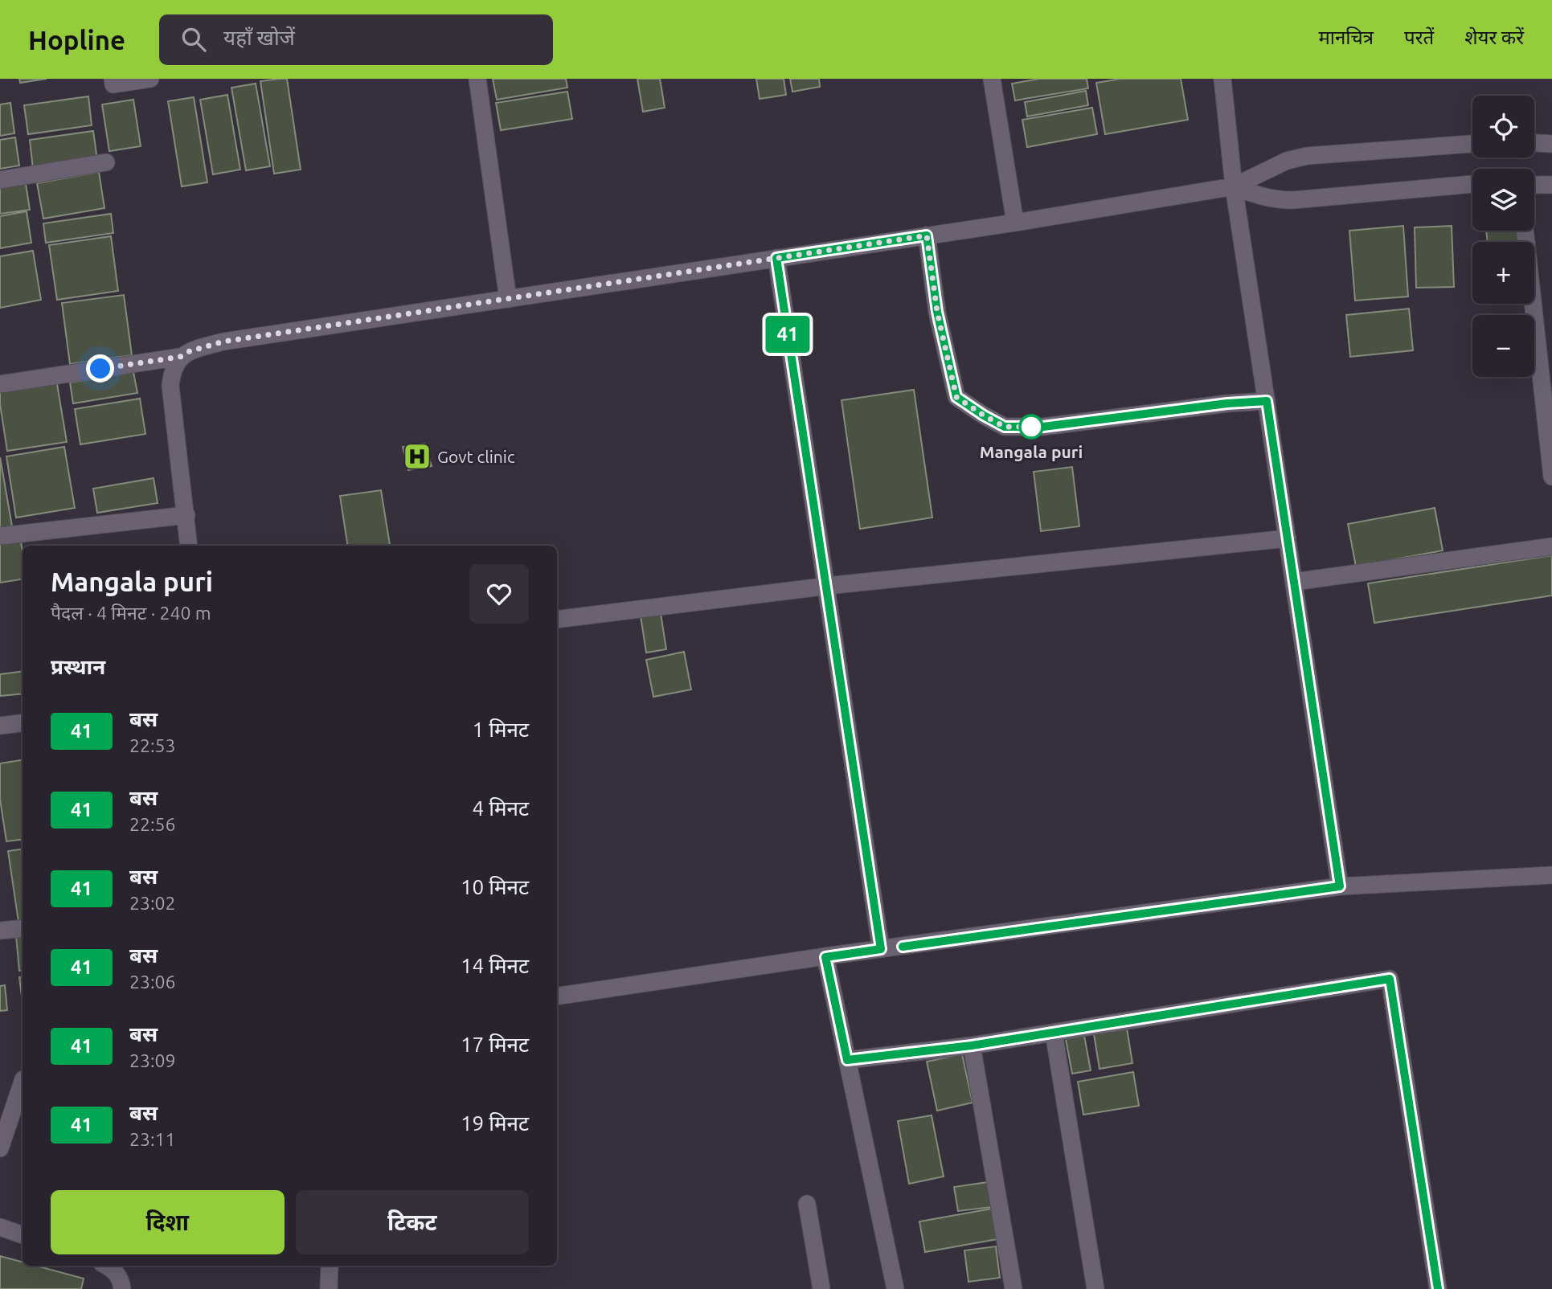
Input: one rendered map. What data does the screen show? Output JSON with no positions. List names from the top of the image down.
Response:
{
  "places": {
    "other": ["Mangala puri"],
    "hospital": ["Govt clinic"]
  },
  "lines": ["bus line 41"],
  "page": {
    "header": "Hopline",
    "search": "यहाँ खोजें",
    "nav": ["मानचित्र", "परतें", "शेयर करें"],
    "on_map": "41",
    "map_buttons": ["+", "−"],
    "heading": [
      ["Mangala puri", "पैदल · 4 मिनट · 240 m"],
      "प्रस्थान"
    ],
    "list": [
      {
        "mark": "41",
        "name": "बस",
        "note": "22:53",
        "value": "1 मिनट"
      },
      {
        "mark": "41",
        "name": "बस",
        "note": "22:56",
        "value": "4 मिनट"
      },
      {
        "mark": "41",
        "name": "बस",
        "note": "23:02",
        "value": "10 मिनट"
      },
      {
        "mark": "41",
        "name": "बस",
        "note": "23:06",
        "value": "14 मिनट"
      },
      {
        "mark": "41",
        "name": "बस",
        "note": "23:09",
        "value": "17 मिनट"
      },
      {
        "mark": "41",
        "name": "बस",
        "note": "23:11",
        "value": "19 मिनट"
      }
    ],
    "buttons": ["दिशा", "टिकट"]
  }
}
